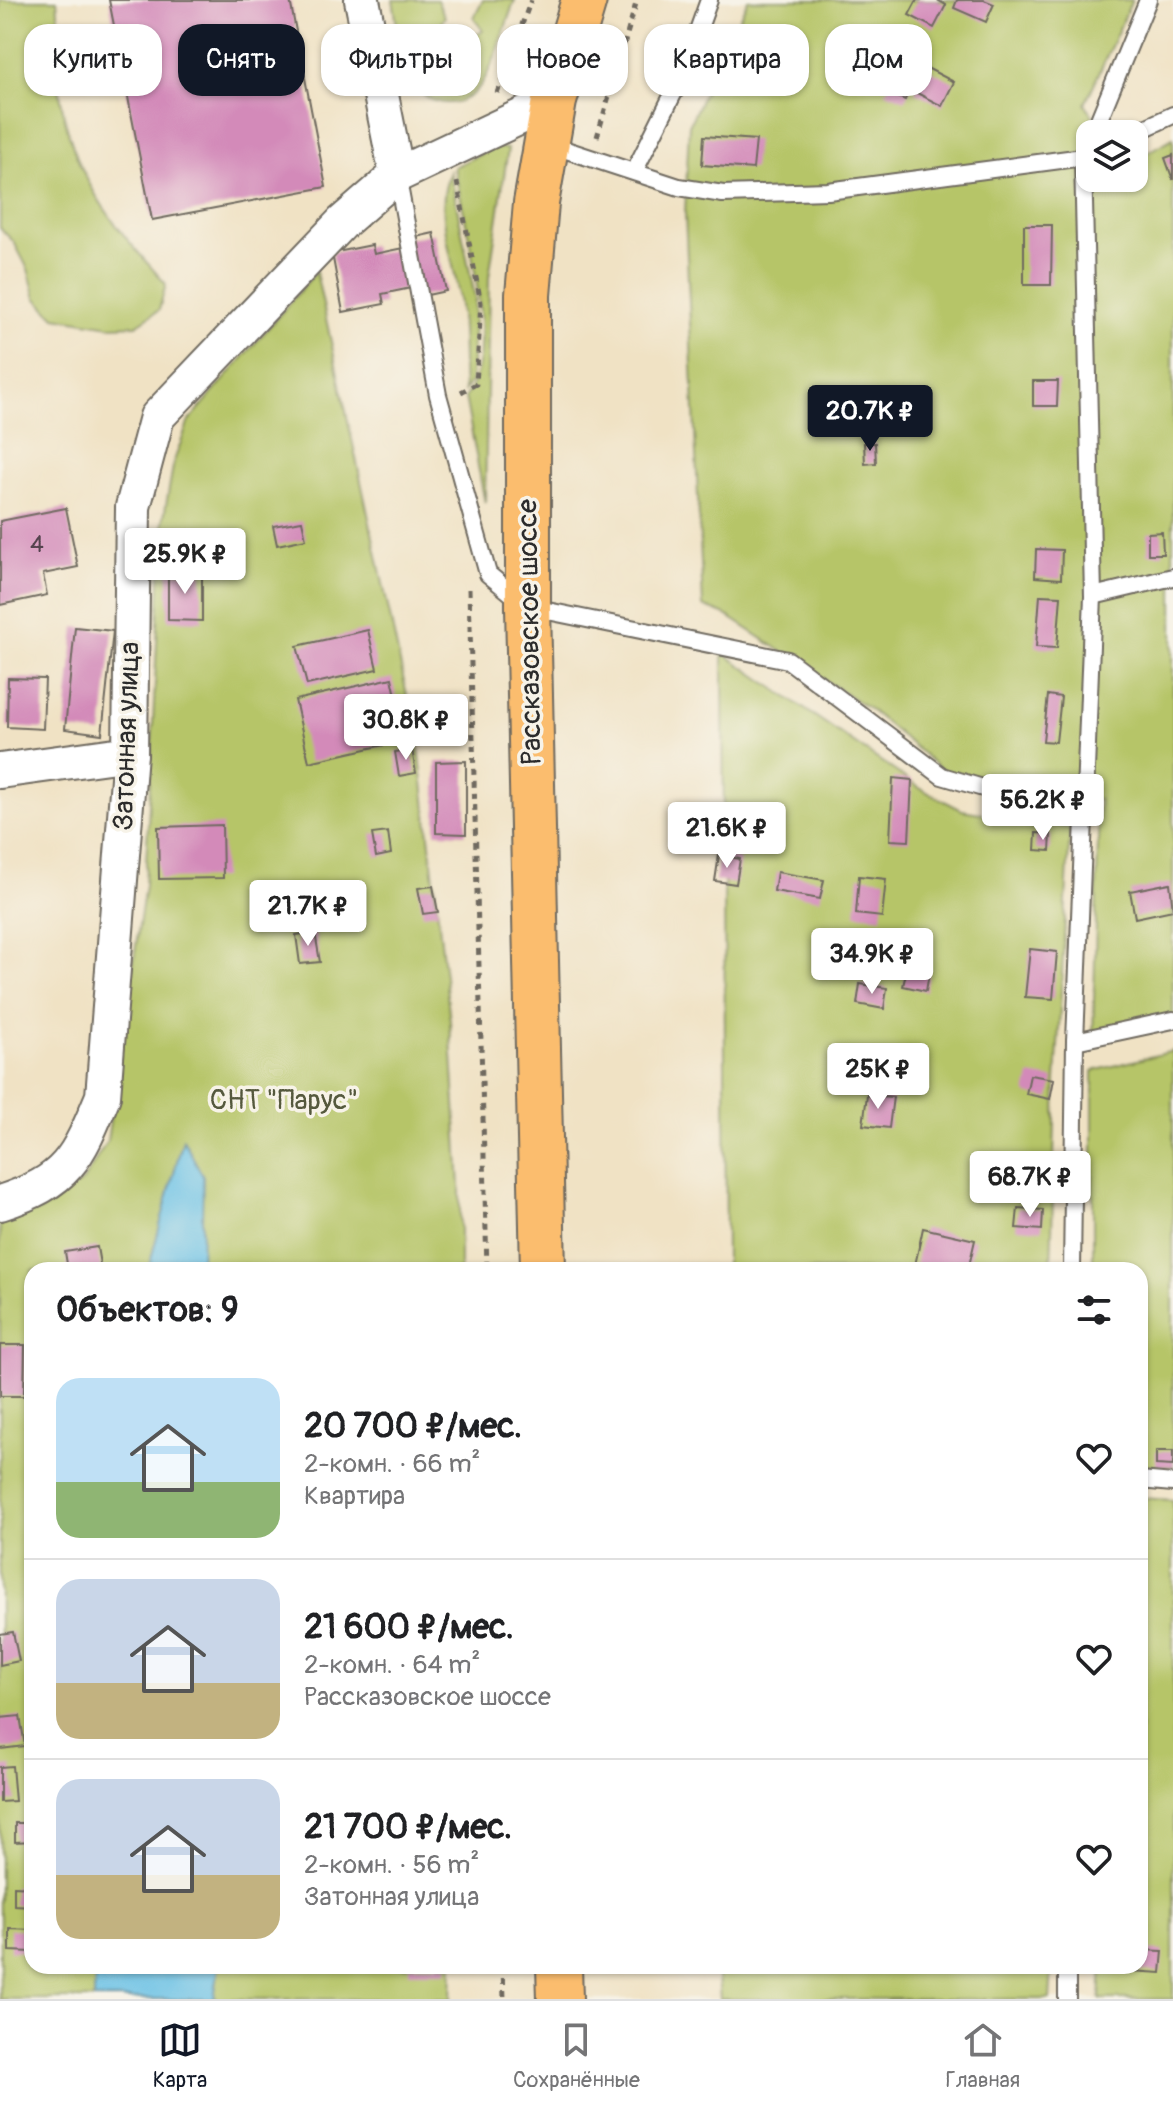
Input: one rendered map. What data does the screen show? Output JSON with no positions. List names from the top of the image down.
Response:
{
  "streets": {
    "main road": ["Рассказовское шоссе"],
    "street": ["Затонная улица"]
  },
  "crossings": [
    ["Рассказовское шоссе", "Затонная улица"]
  ],
  "parks": ["СНТ \"Парус\""],
  "house_numbers": ["4"],
  "page": {
    "chip": [
      "Купить",
      "Снять",
      "Фильтры",
      "Новое",
      "Квартира",
      "Дом"
    ],
    "price": [
      "20.7K ₽",
      "25.9K ₽",
      "30.8K ₽",
      "56.2K ₽",
      "21.6K ₽",
      "21.7K ₽",
      "34.9K ₽",
      "25K ₽",
      "68.7K ₽"
    ],
    "heading": "Объектов: 9",
    "list": [
      {
        "name": "20 700 ₽/мес.",
        "note": "2-комн. · 66 m² · Квартира"
      },
      {
        "name": "21 600 ₽/мес.",
        "note": "2-комн. · 64 m² · Рассказовское шоссе"
      },
      {
        "name": "21 700 ₽/мес.",
        "note": "2-комн. · 56 m² · Затонная улица"
      }
    ],
    "tabs": ["Карта", "Сохранённые", "Главная"]
  }
}
